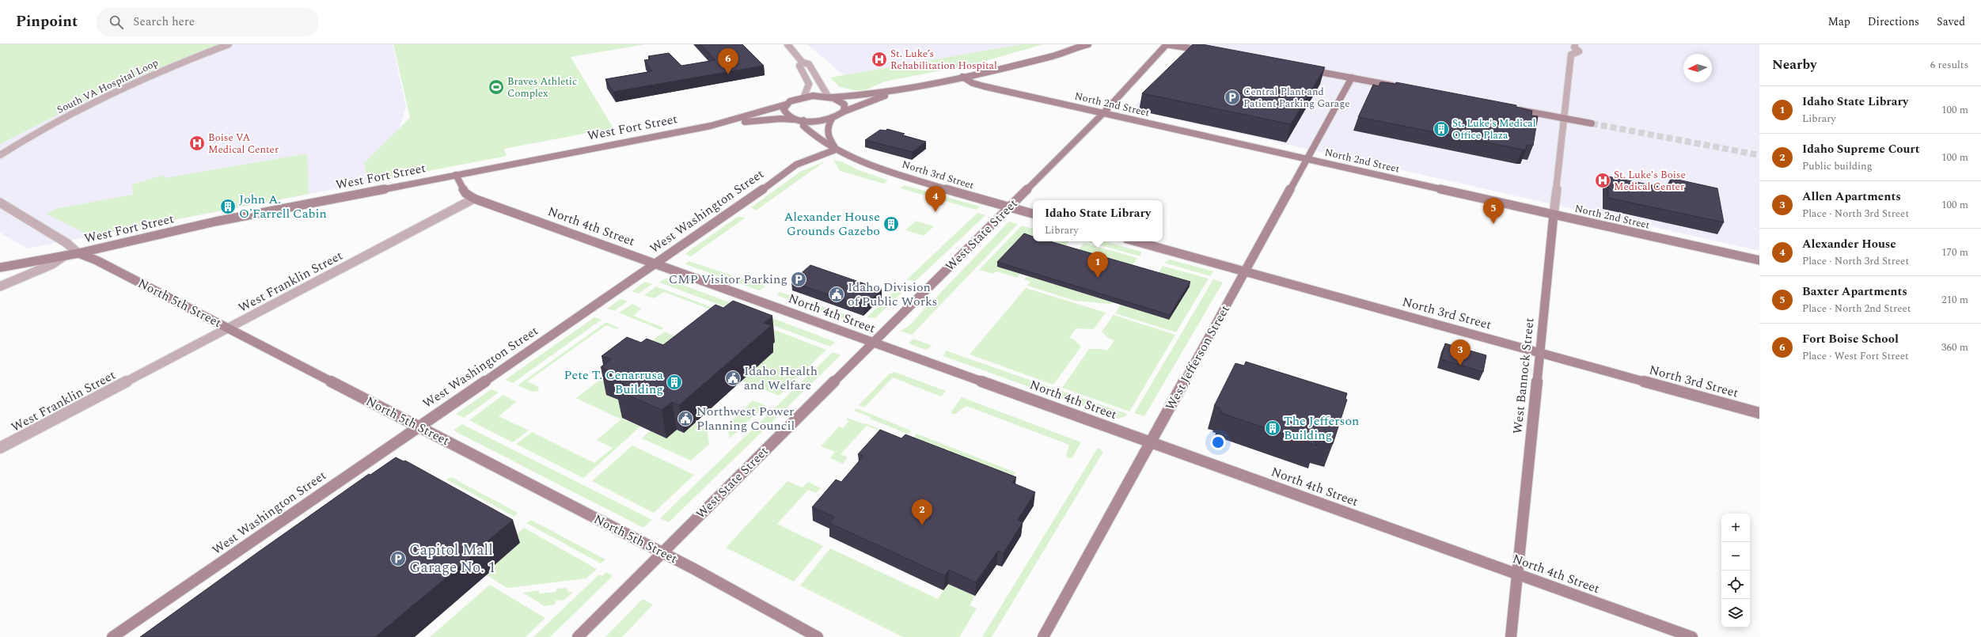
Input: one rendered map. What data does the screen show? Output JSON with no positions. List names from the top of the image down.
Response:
{
  "streets": {
    "street": [
      "South VA Hospital Loop",
      "North 2nd Street",
      "West Fort Street",
      "North 3rd Street",
      "West Washington Street",
      "North 4th Street",
      "West State Street",
      "West Franklin Street",
      "North 5th Street",
      "West Jefferson Street",
      "West Bannock Street"
    ]
  },
  "crossings": [
    ["North 2nd Street", "West State Street"],
    ["North 2nd Street", "West Jefferson Street"],
    ["North 2nd Street", "West Bannock Street"],
    ["West Fort Street", "North 3rd Street"],
    ["West Fort Street", "North 4th Street"],
    ["West Fort Street", "North 5th Street"],
    ["North 3rd Street", "West Washington Street"],
    ["North 3rd Street", "West State Street"],
    ["North 3rd Street", "West Jefferson Street"],
    ["North 3rd Street", "West Bannock Street"],
    ["West Washington Street", "North 4th Street"],
    ["West Washington Street", "North 5th Street"],
    ["North 4th Street", "West State Street"],
    ["North 4th Street", "West Franklin Street"],
    ["North 4th Street", "West Jefferson Street"],
    ["North 4th Street", "West Bannock Street"],
    ["West State Street", "North 5th Street"],
    ["West Franklin Street", "North 5th Street"]
  ],
  "places": {
    "hospital": ["St. Luke’s Rehabilitation Hospital", "Boise VA Medical Center", "St. Luke's Boise Medical Center"],
    "sports": ["Braves Athletic Complex"],
    "parking": ["Central Plant and Patient Parking Garage", "CMP Visitor Parking", "Capitol Mall Garage No. 1"],
    "building": [
      "St. Luke's Medical Office Plaza",
      "John A. O'Farrell Cabin",
      "Alexander House Grounds Gazebo",
      "Pete T. Cenarrusa Building",
      "The Jefferson Building"
    ],
    "public building": ["Idaho Division of Public Works", "Idaho Health and Welfare", "Northwest Power Planning Council"]
  },
  "north": "left",
  "page": {
    "header": "Pinpoint",
    "search": "Search here",
    "nav": ["Map", "Directions", "Saved"],
    "heading": ["Nearby", "6 results"],
    "pins": [
      "6",
      "4",
      "5",
      "1",
      "3",
      "2"
    ],
    "list": [
      {
        "mark": "1",
        "name": "Idaho State Library",
        "note": "Library",
        "value": "100 m"
      },
      {
        "mark": "2",
        "name": "Idaho Supreme Court",
        "note": "Public building",
        "value": "100 m"
      },
      {
        "mark": "3",
        "name": "Allen Apartments",
        "note": "Place · North 3rd Street",
        "value": "100 m"
      },
      {
        "mark": "4",
        "name": "Alexander House",
        "note": "Place · North 3rd Street",
        "value": "170 m"
      },
      {
        "mark": "5",
        "name": "Baxter Apartments",
        "note": "Place · North 2nd Street",
        "value": "210 m"
      },
      {
        "mark": "6",
        "name": "Fort Boise School",
        "note": "Place · West Fort Street",
        "value": "360 m"
      }
    ],
    "popup": ["Idaho State Library", "Library"],
    "map_buttons": ["+", "−"]
  }
}
